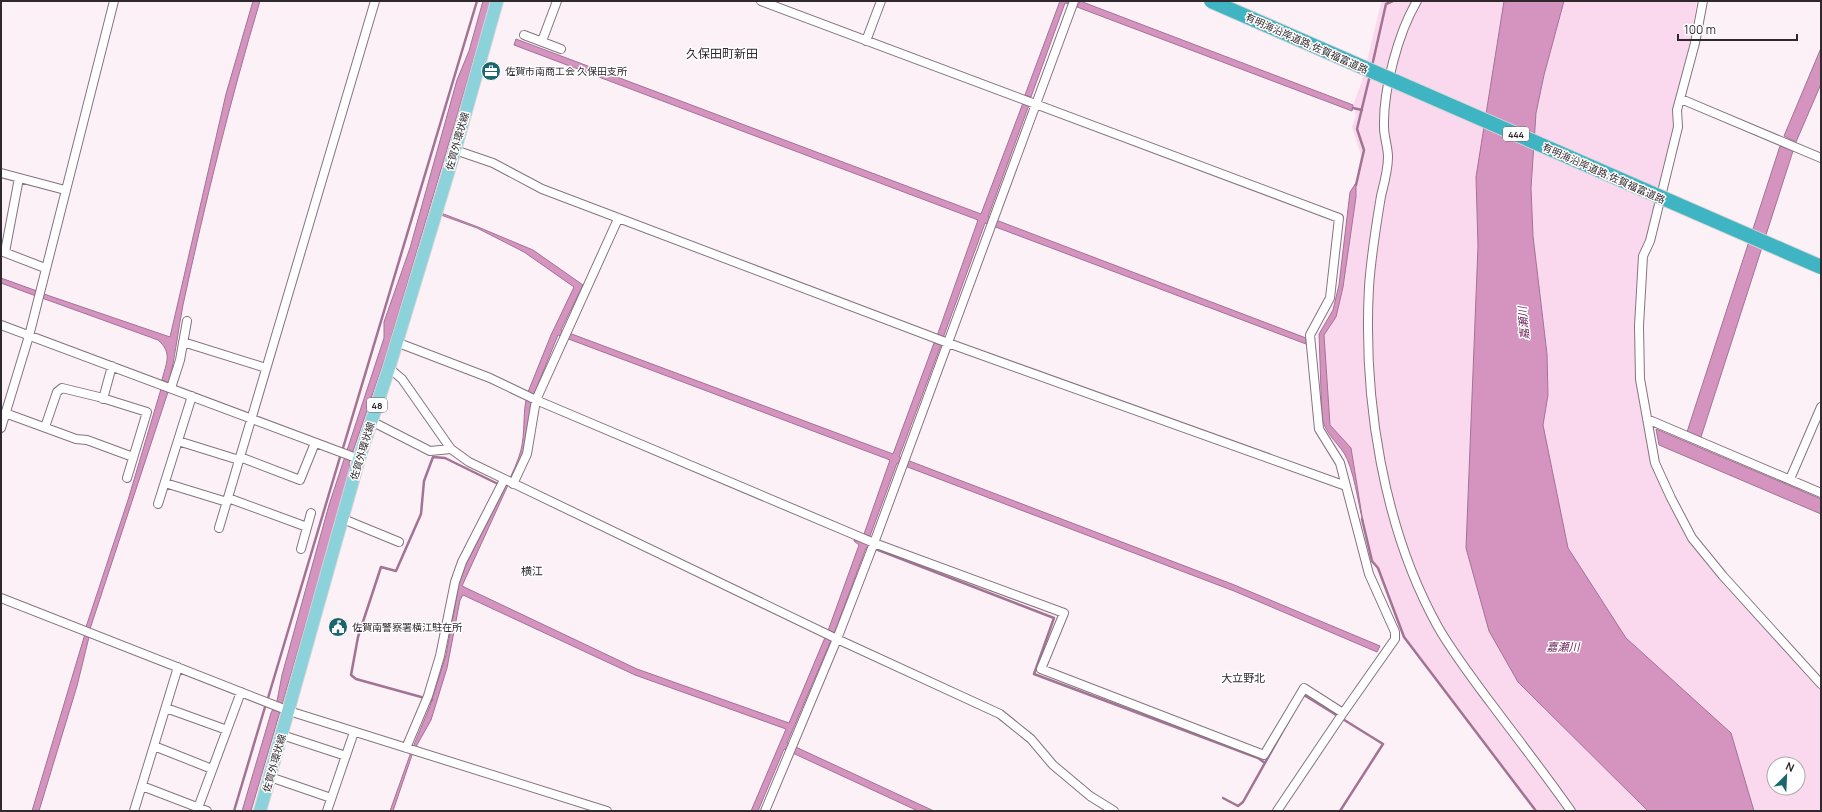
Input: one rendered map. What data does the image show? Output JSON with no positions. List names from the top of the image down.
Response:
{
  "streets": {
    "highway": ["有明海沿岸道路;佐賀福富道路", "444"],
    "main road": ["佐賀外環状線", "48"]
  },
  "districts": ["久保田町新田", "横江", "大立野北"],
  "water": ["嘉瀬川"],
  "places": {
    "office": ["佐賀市南商工会 久保田支所"],
    "public building": ["佐賀南警察署横江駐在所"]
  },
  "scale_bar": "100 m",
  "north": "top right"
}
